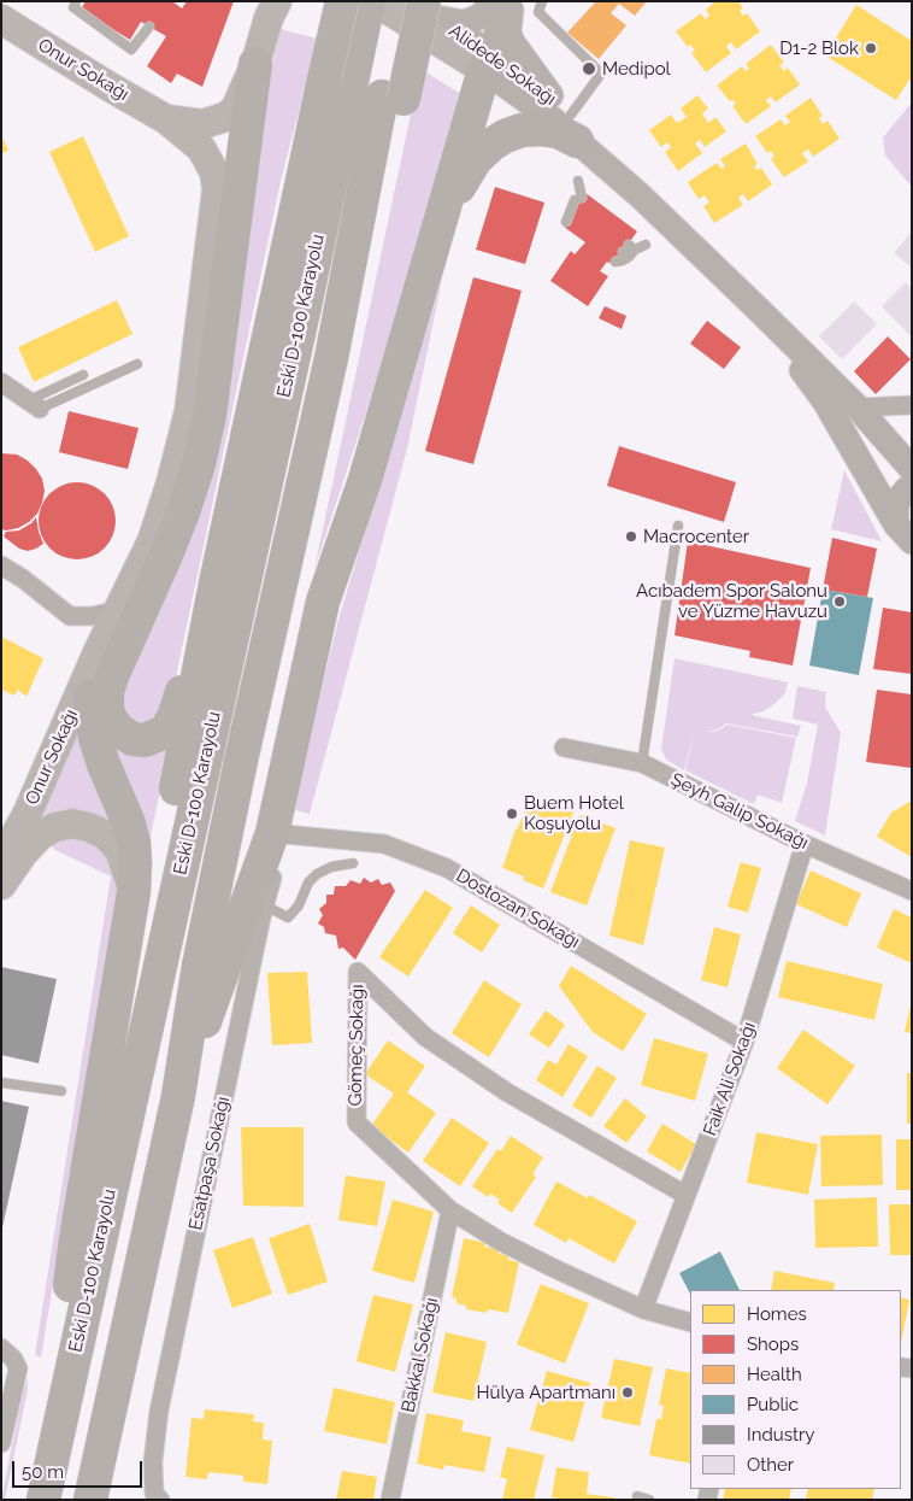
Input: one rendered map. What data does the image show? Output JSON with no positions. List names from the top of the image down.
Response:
{
  "streets": {
    "highway": ["Eski D-100 Karayolu"],
    "main road": ["Onur Sokağı"],
    "street": [
      "Alidede Sokağı",
      "Şeyh Galip Sokağı",
      "Dostozan Sokağı",
      "Gömeç Sokağı",
      "Faik Ali Sokağı",
      "Esatpaşa Sokağı",
      "Bakkal Sokağı"
    ]
  },
  "crossings": [
    ["Şeyh Galip Sokağı", "Faik Ali Sokağı"],
    ["Dostozan Sokağı", "Faik Ali Sokağı"],
    ["Dostozan Sokağı", "Esatpaşa Sokağı"],
    ["Gömeç Sokağı", "Faik Ali Sokağı"],
    ["Gömeç Sokağı", "Bakkal Sokağı"]
  ],
  "places": [
    "D1-2 Blok",
    "Medipol",
    "Macrocenter",
    "Acıbadem Spor Salonu ve Yüzme Havuzu",
    "Buem Hotel Koşuyolu",
    "Hülya Apartmanı"
  ],
  "legend": [
    "Homes",
    "Shops",
    "Health",
    "Public",
    "Industry",
    "Other"
  ],
  "scale_bar": "50 m"
}
